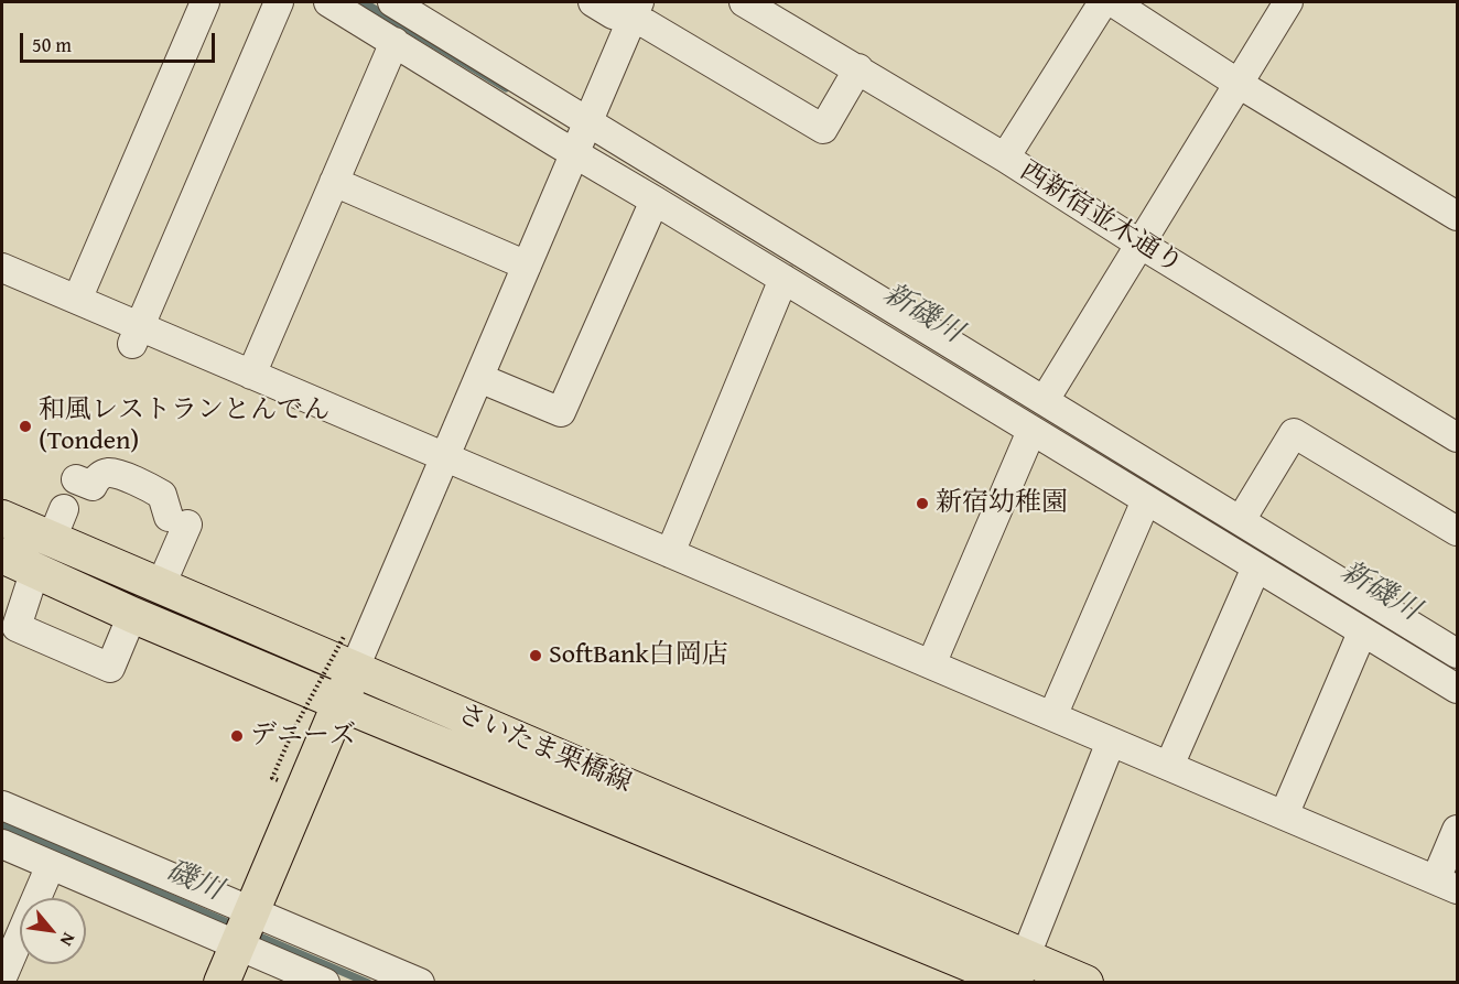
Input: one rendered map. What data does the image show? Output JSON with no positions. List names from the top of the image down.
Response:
{
  "streets": {
    "main road": ["さいたま栗橋線"],
    "street": ["西新宿並木通り"]
  },
  "water": ["新磯川", "磯川"],
  "places": [
    "和風レストランとんでん (Tonden)",
    "新宿幼稚園",
    "SoftBank白岡店",
    "デニーズ"
  ],
  "scale_bar": "50 m",
  "north": "bottom right"
}
